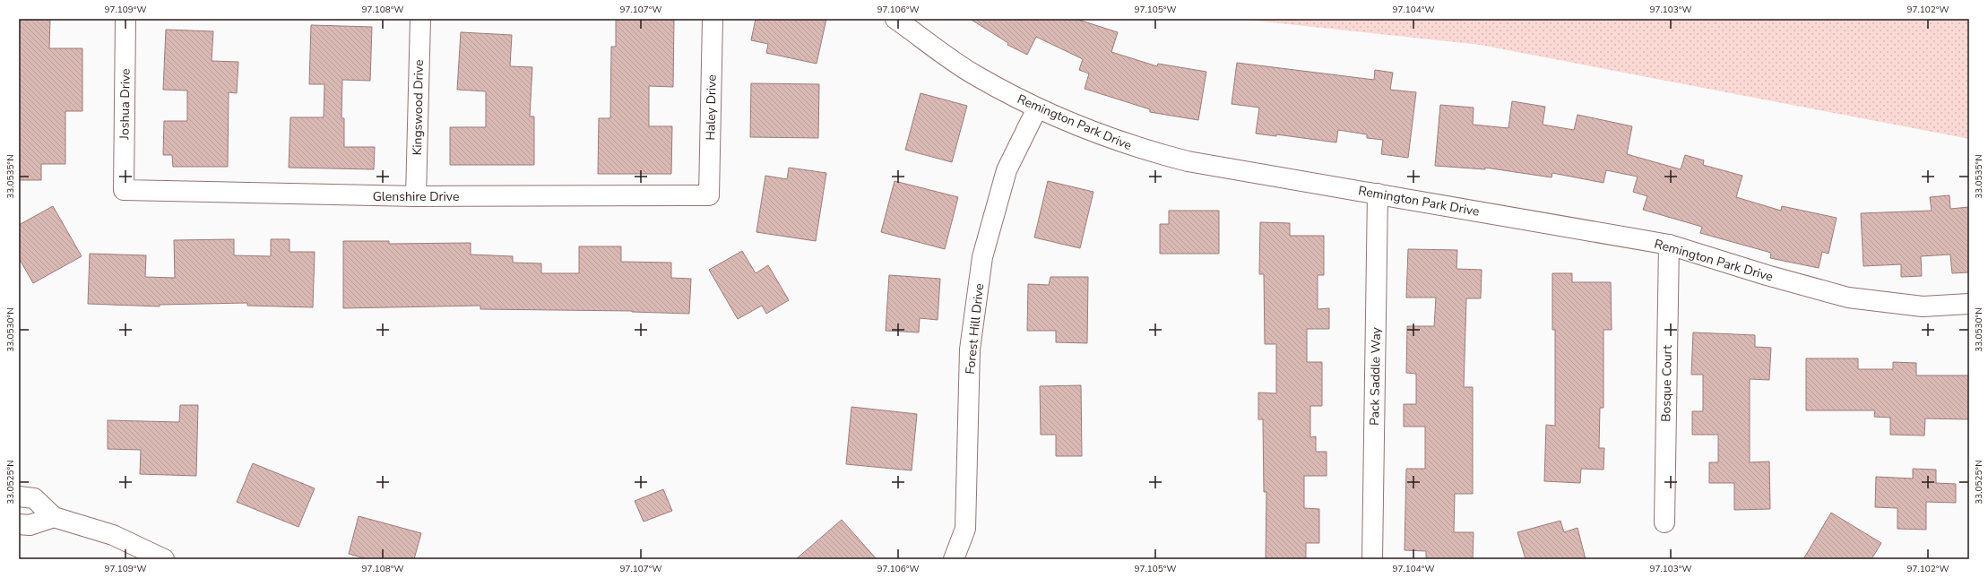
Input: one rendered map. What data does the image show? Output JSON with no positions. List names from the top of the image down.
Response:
{
  "streets": {
    "street": [
      "Joshua Drive",
      "Kingswood Drive",
      "Haley Drive",
      "Remington Park Drive",
      "Glenshire Drive",
      "Forest Hill Drive",
      "Pack Saddle Way",
      "Bosque Court"
    ]
  },
  "crossings": [
    ["Joshua Drive", "Glenshire Drive"],
    ["Kingswood Drive", "Glenshire Drive"],
    ["Haley Drive", "Glenshire Drive"],
    ["Remington Park Drive", "Forest Hill Drive"],
    ["Remington Park Drive", "Pack Saddle Way"],
    ["Remington Park Drive", "Bosque Court"]
  ],
  "coordinates": [
    "97.109°W",
    "97.108°W",
    "97.107°W",
    "97.106°W",
    "97.105°W",
    "97.104°W",
    "97.103°W",
    "97.102°W",
    "33.0535°N",
    "33.0530°N",
    "33.0525°N"
  ]
}
